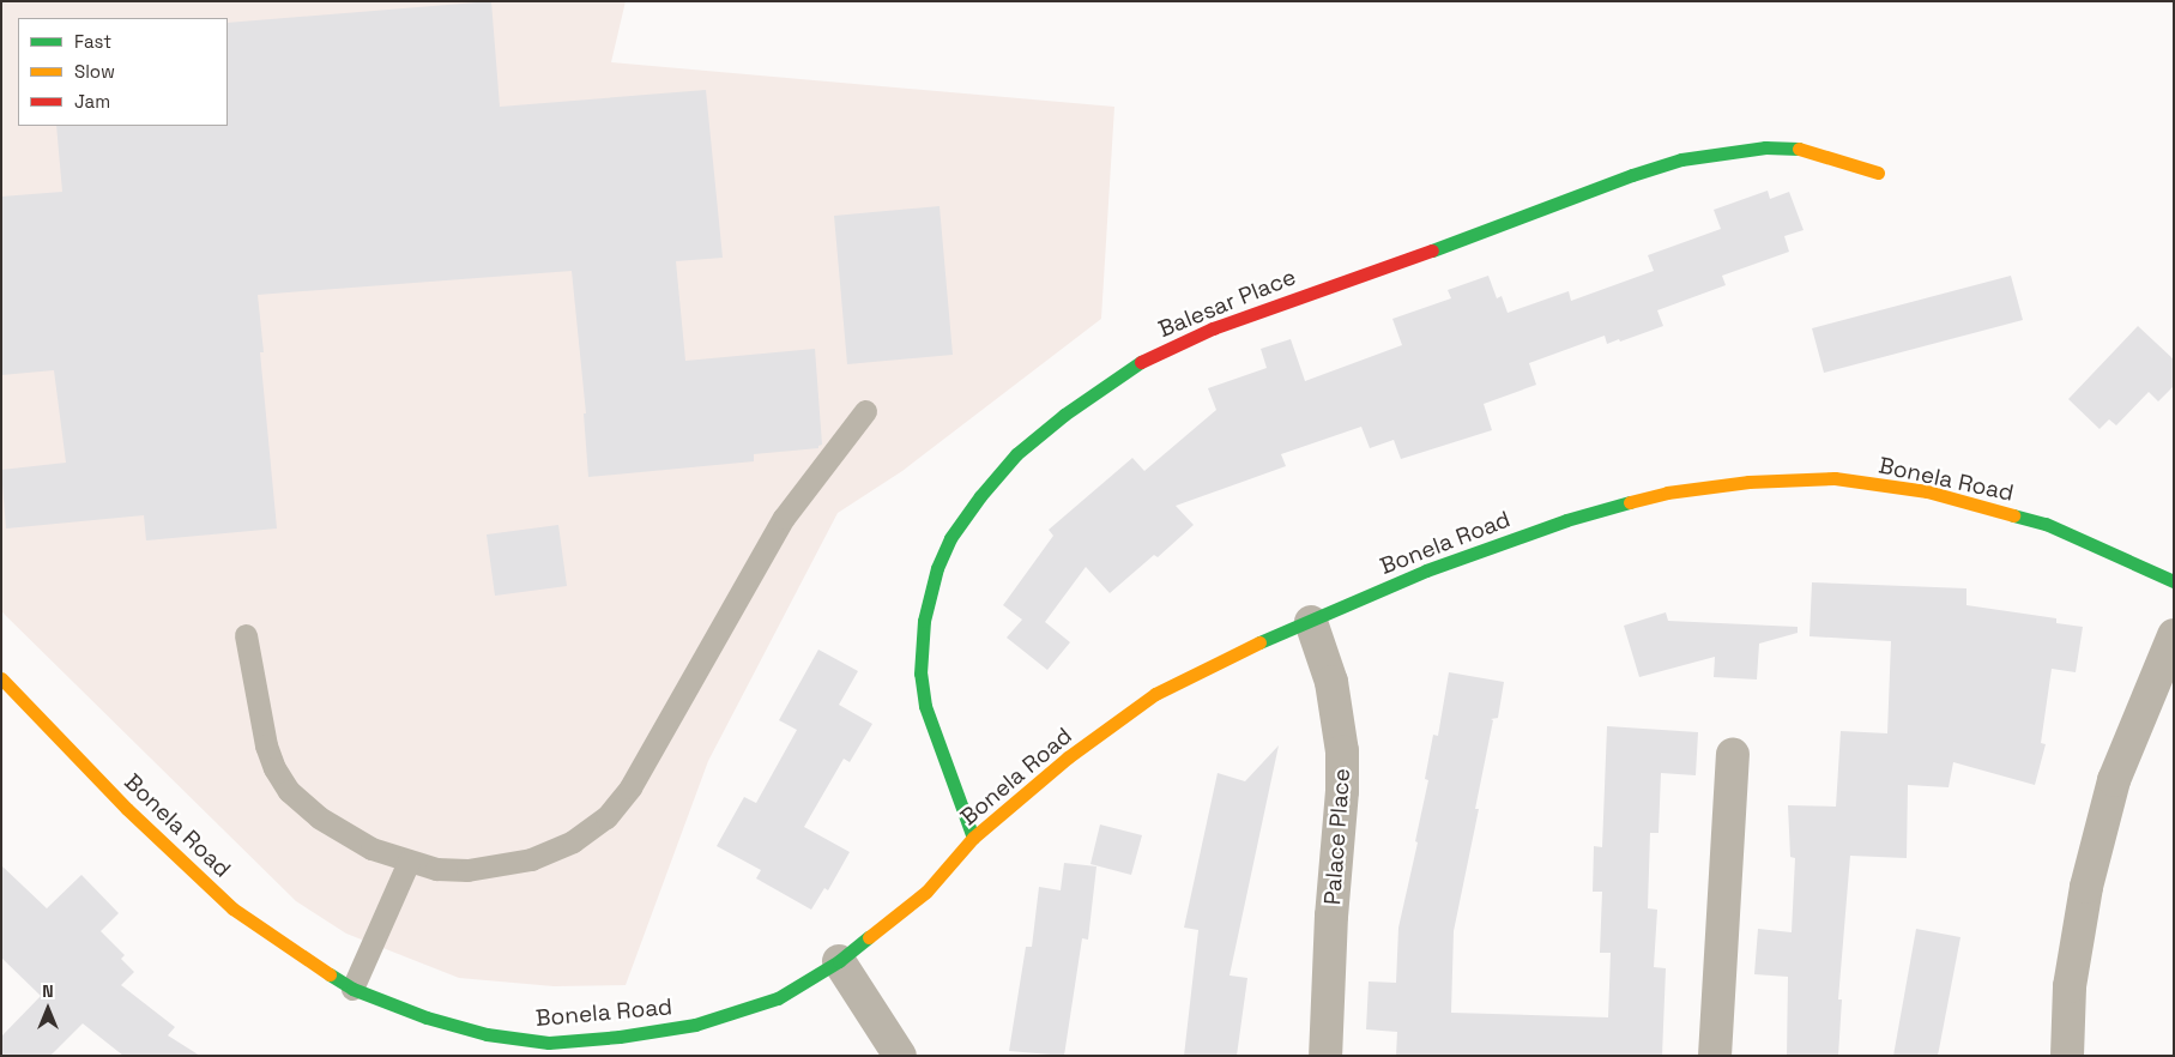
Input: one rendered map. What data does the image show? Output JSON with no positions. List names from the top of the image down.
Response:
{
  "streets": {
    "street": ["Balesar Place", "Bonela Road", "Palace Place"]
  },
  "crossings": [
    ["Balesar Place", "Bonela Road"],
    ["Bonela Road", "Palace Place"]
  ],
  "legend": ["Fast", "Slow", "Jam"],
  "north": "top"
}
